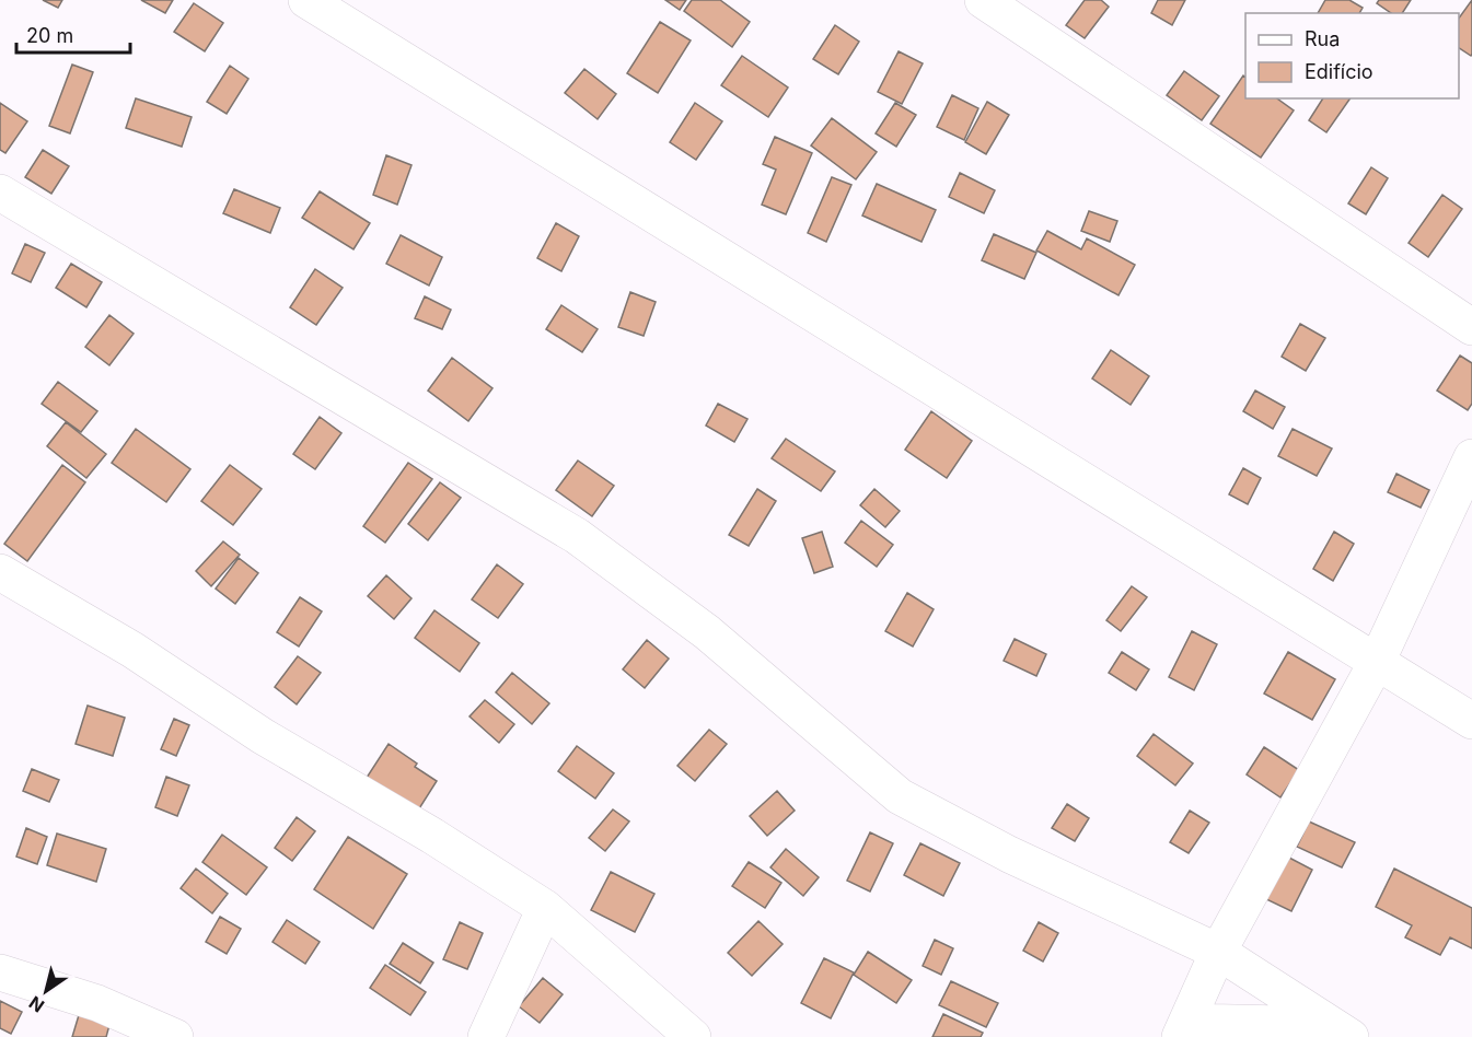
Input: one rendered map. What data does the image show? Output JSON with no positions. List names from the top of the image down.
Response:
{
  "legend": ["Rua", "Edifício"],
  "scale_bar": "20 m",
  "north": "bottom left"
}
